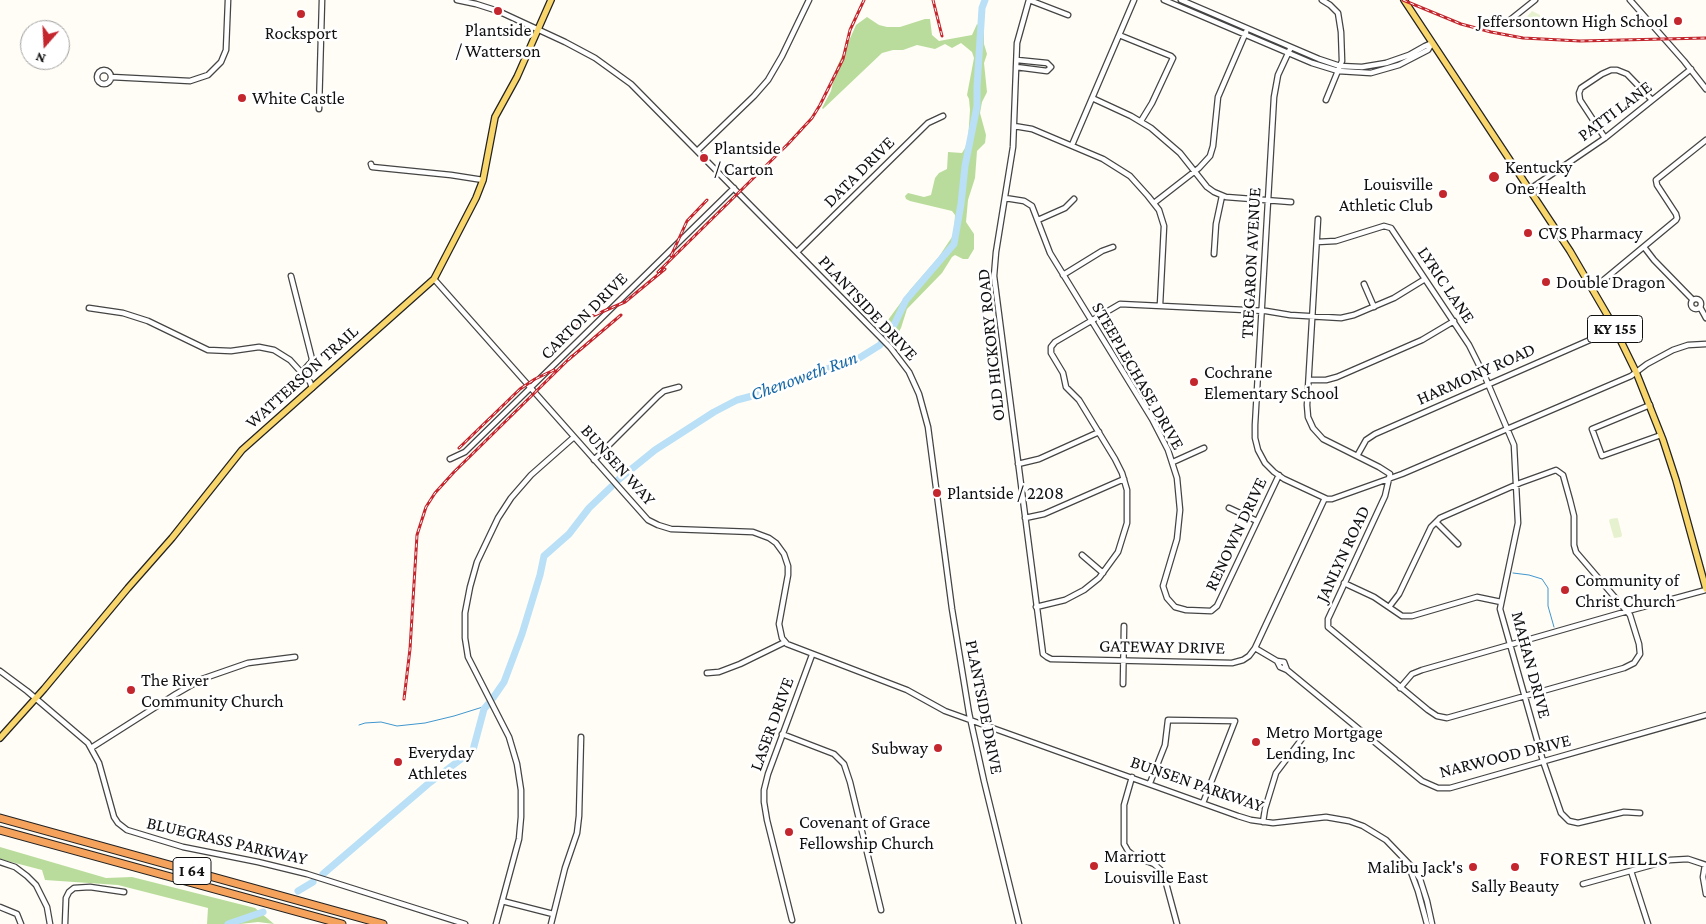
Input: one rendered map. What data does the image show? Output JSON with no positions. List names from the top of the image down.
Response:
{
  "streets": {
    "highway": ["I 64"],
    "main road": ["KY 155", "WATTERSON TRAIL"],
    "street": [
      "PATTI LANE",
      "DATA DRIVE",
      "TREGARON AVENUE",
      "LYRIC LANE",
      "PLANTSIDE DRIVE",
      "CARTON DRIVE",
      "OLD HICKORY ROAD",
      "HARMONY ROAD",
      "STEEPLECHASE DRIVE",
      "BUNSEN WAY",
      "RENOWN DRIVE",
      "JANLYN ROAD",
      "GATEWAY DRIVE",
      "MAHAN DRIVE",
      "LASER DRIVE",
      "NARWOOD DRIVE",
      "BUNSEN PARKWAY",
      "BLUEGRASS PARKWAY"
    ]
  },
  "crossings": [
    ["PATTI LANE", "KY 155"],
    ["DATA DRIVE", "PLANTSIDE DRIVE"],
    ["TREGARON AVENUE", "RENOWN DRIVE"],
    ["TREGARON AVENUE", "GATEWAY DRIVE"],
    ["LYRIC LANE", "HARMONY ROAD"],
    ["LYRIC LANE", "MAHAN DRIVE"],
    ["PLANTSIDE DRIVE", "CARTON DRIVE"],
    ["PLANTSIDE DRIVE", "WATTERSON TRAIL"],
    ["PLANTSIDE DRIVE", "BUNSEN PARKWAY"],
    ["CARTON DRIVE", "BUNSEN WAY"],
    ["KY 155", "HARMONY ROAD"],
    ["OLD HICKORY ROAD", "STEEPLECHASE DRIVE"],
    ["OLD HICKORY ROAD", "GATEWAY DRIVE"],
    ["STEEPLECHASE DRIVE", "RENOWN DRIVE"],
    ["WATTERSON TRAIL", "BUNSEN WAY"],
    ["WATTERSON TRAIL", "BLUEGRASS PARKWAY"],
    ["JANLYN ROAD", "MAHAN DRIVE"],
    ["GATEWAY DRIVE", "NARWOOD DRIVE"],
    ["MAHAN DRIVE", "NARWOOD DRIVE"]
  ],
  "districts": ["FOREST HILLS"],
  "water": ["Chenoweth Run"],
  "places": [
    "Plantside / Watterson",
    "Rocksport",
    "Jeffersontown High School",
    "White Castle",
    "Plantside / Carton",
    "Kentucky One Health",
    "Louisville Athletic Club",
    "CVS Pharmacy",
    "Double Dragon",
    "Cochrane Elementary School",
    "Plantside / 2208",
    "Community of Christ Church",
    "The River Community Church",
    "Metro Mortgage Lending, Inc",
    "Subway",
    "Everyday Athletes",
    "Covenant of Grace Fellowship Church",
    "Marriott Louisville East",
    "Malibu Jack's",
    "Sally Beauty"
  ],
  "north": "bottom"
}
